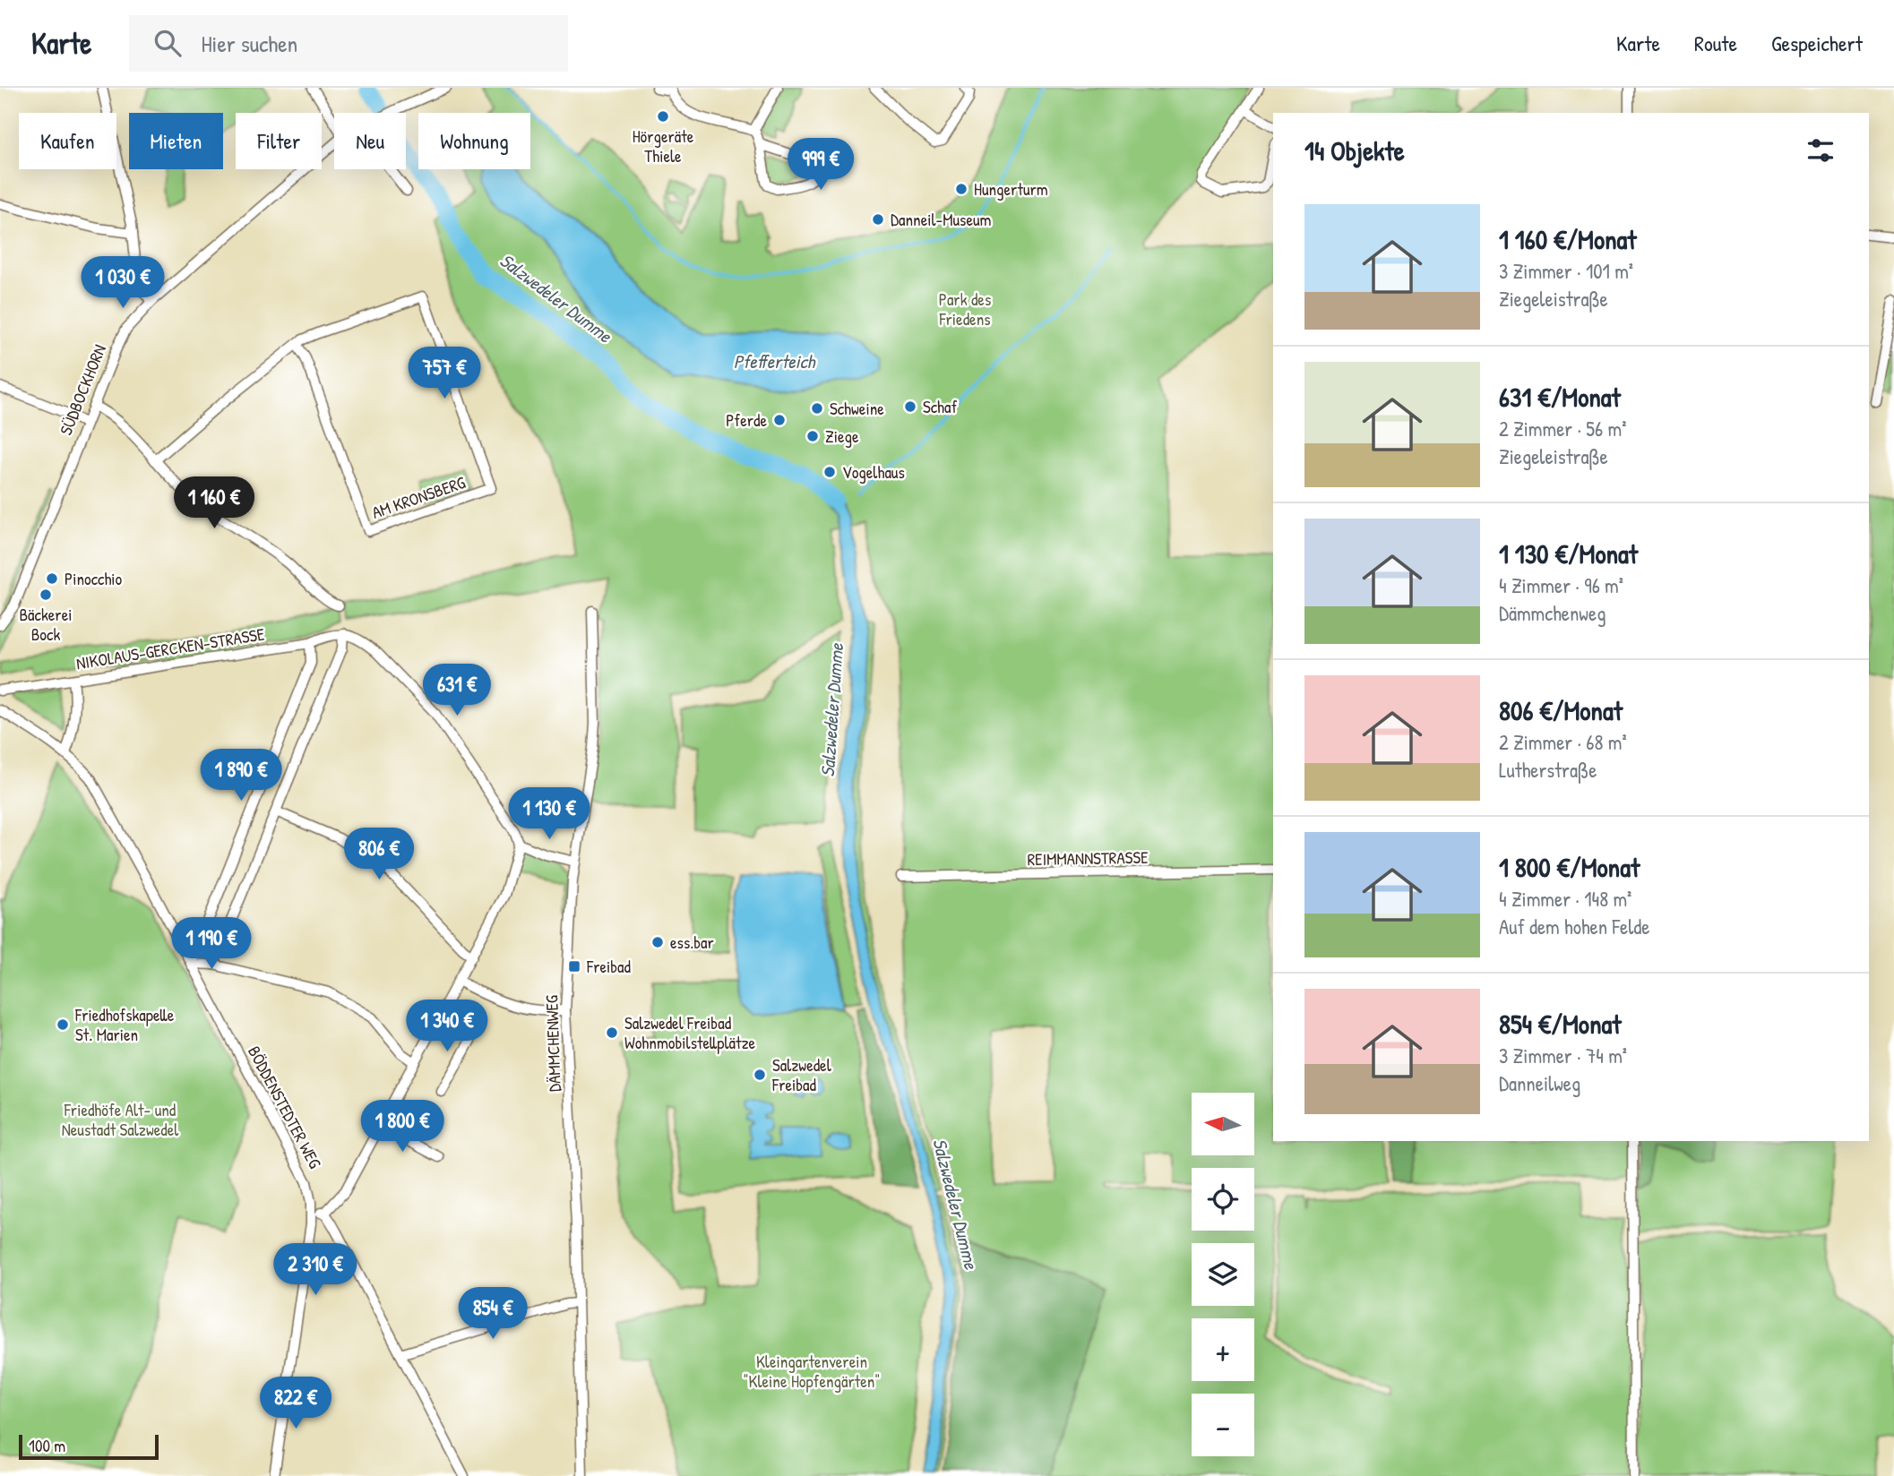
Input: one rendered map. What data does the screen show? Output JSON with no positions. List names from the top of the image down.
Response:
{
  "streets": {
    "street": [
      "SÜDBOCKHORN",
      "AM KRONSBERG",
      "NIKOLAUS-GERCKEN-STRASSE",
      "REIMMANNSTRASSE",
      "DÄMMCHENWEG",
      "BÖDDENSTEDTER WEG"
    ]
  },
  "water": ["Salzwedeler Dumme", "Pfefferteich"],
  "parks": ["Park des Friedens", "Friedhöfe Alt- und Neustadt Salzwedel", "Kleingartenverein \"Kleine Hopfengärten\""],
  "places": {
    "other": [
      "Hörgeräte Thiele",
      "Hungerturm",
      "Danneil-Museum",
      "Schaf",
      "Schweine",
      "Pferde",
      "Ziege",
      "Vogelhaus",
      "Pinocchio",
      "Bäckerei Bock",
      "ess.bar",
      "Friedhofskapelle St. Marien",
      "Salzwedel Freibad Wohnmobilstellplätze",
      "Salzwedel Freibad"
    ],
    "transit": ["Freibad"]
  },
  "scale_bar": "100 m",
  "north": "left",
  "page": {
    "header": "Karte",
    "search": "Hier suchen",
    "nav": ["Karte", "Route", "Gespeichert"],
    "chip": [
      "Kaufen",
      "Mieten",
      "Filter",
      "Neu",
      "Wohnung"
    ],
    "heading": "14 Objekte",
    "price": [
      "999 €",
      "1 030 €",
      "757 €",
      "1 160 €",
      "631 €",
      "1 890 €",
      "1 130 €",
      "806 €",
      "1 190 €",
      "1 340 €",
      "1 800 €",
      "2 310 €",
      "854 €",
      "822 €"
    ],
    "list": [
      {
        "name": "1 160 €/Monat",
        "note": "3 Zimmer · 101 m² · Ziegeleistraße"
      },
      {
        "name": "631 €/Monat",
        "note": "2 Zimmer · 56 m² · Ziegeleistraße"
      },
      {
        "name": "1 130 €/Monat",
        "note": "4 Zimmer · 96 m² · Dämmchenweg"
      },
      {
        "name": "806 €/Monat",
        "note": "2 Zimmer · 68 m² · Lutherstraße"
      },
      {
        "name": "1 800 €/Monat",
        "note": "4 Zimmer · 148 m² · Auf dem hohen Felde"
      },
      {
        "name": "854 €/Monat",
        "note": "3 Zimmer · 74 m² · Danneilweg"
      }
    ],
    "map_buttons": ["+", "−"],
    "scale": "100 m"
  }
}
